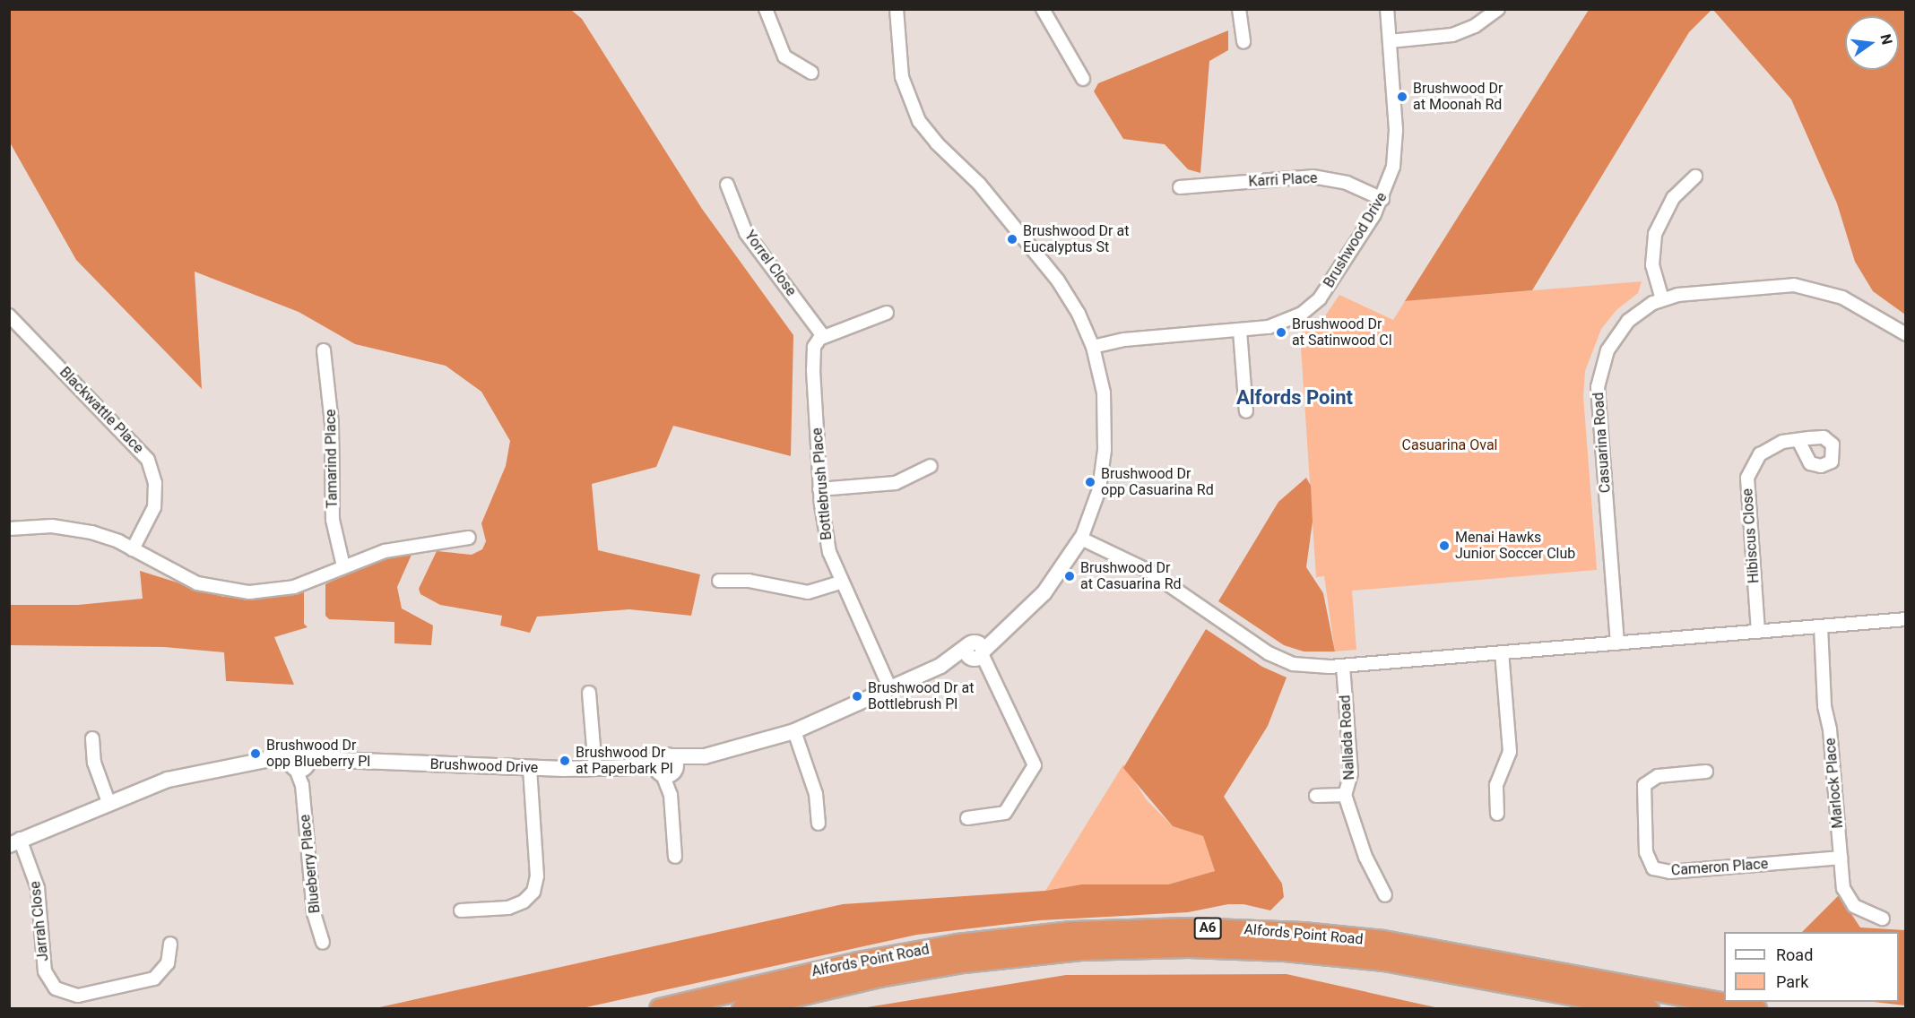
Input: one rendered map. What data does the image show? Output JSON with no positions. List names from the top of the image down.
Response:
{
  "streets": {
    "highway": ["A6", "Alfords Point Road"],
    "street": [
      "Karri Place",
      "Brushwood Drive",
      "Yorrel Close",
      "Blackwattle Place",
      "Casuarina Road",
      "Tamarind Place",
      "Bottlebrush Place",
      "Hibiscus Close",
      "Nallada Road",
      "Marlock Place",
      "Blueberry Place",
      "Cameron Place",
      "Jarrah Close"
    ]
  },
  "crossings": [
    ["Karri Place", "Brushwood Drive"],
    ["Brushwood Drive", "Bottlebrush Place"],
    ["Brushwood Drive", "Blueberry Place"],
    ["Brushwood Drive", "Jarrah Close"],
    ["Yorrel Close", "Bottlebrush Place"],
    ["Marlock Place", "Cameron Place"]
  ],
  "districts": ["Alfords Point"],
  "parks": ["Casuarina Oval"],
  "places": [
    "Brushwood Dr at Moonah Rd",
    "Brushwood Dr at Eucalyptus St",
    "Brushwood Dr at Satinwood Cl",
    "Brushwood Dr opp Casuarina Rd",
    "Menai Hawks Junior Soccer Club",
    "Brushwood Dr at Casuarina Rd",
    "Brushwood Dr at Bottlebrush Pl",
    "Brushwood Dr opp Blueberry Pl",
    "Brushwood Dr at Paperbark Pl"
  ],
  "legend": ["Road", "Park"],
  "north": "right"
}
